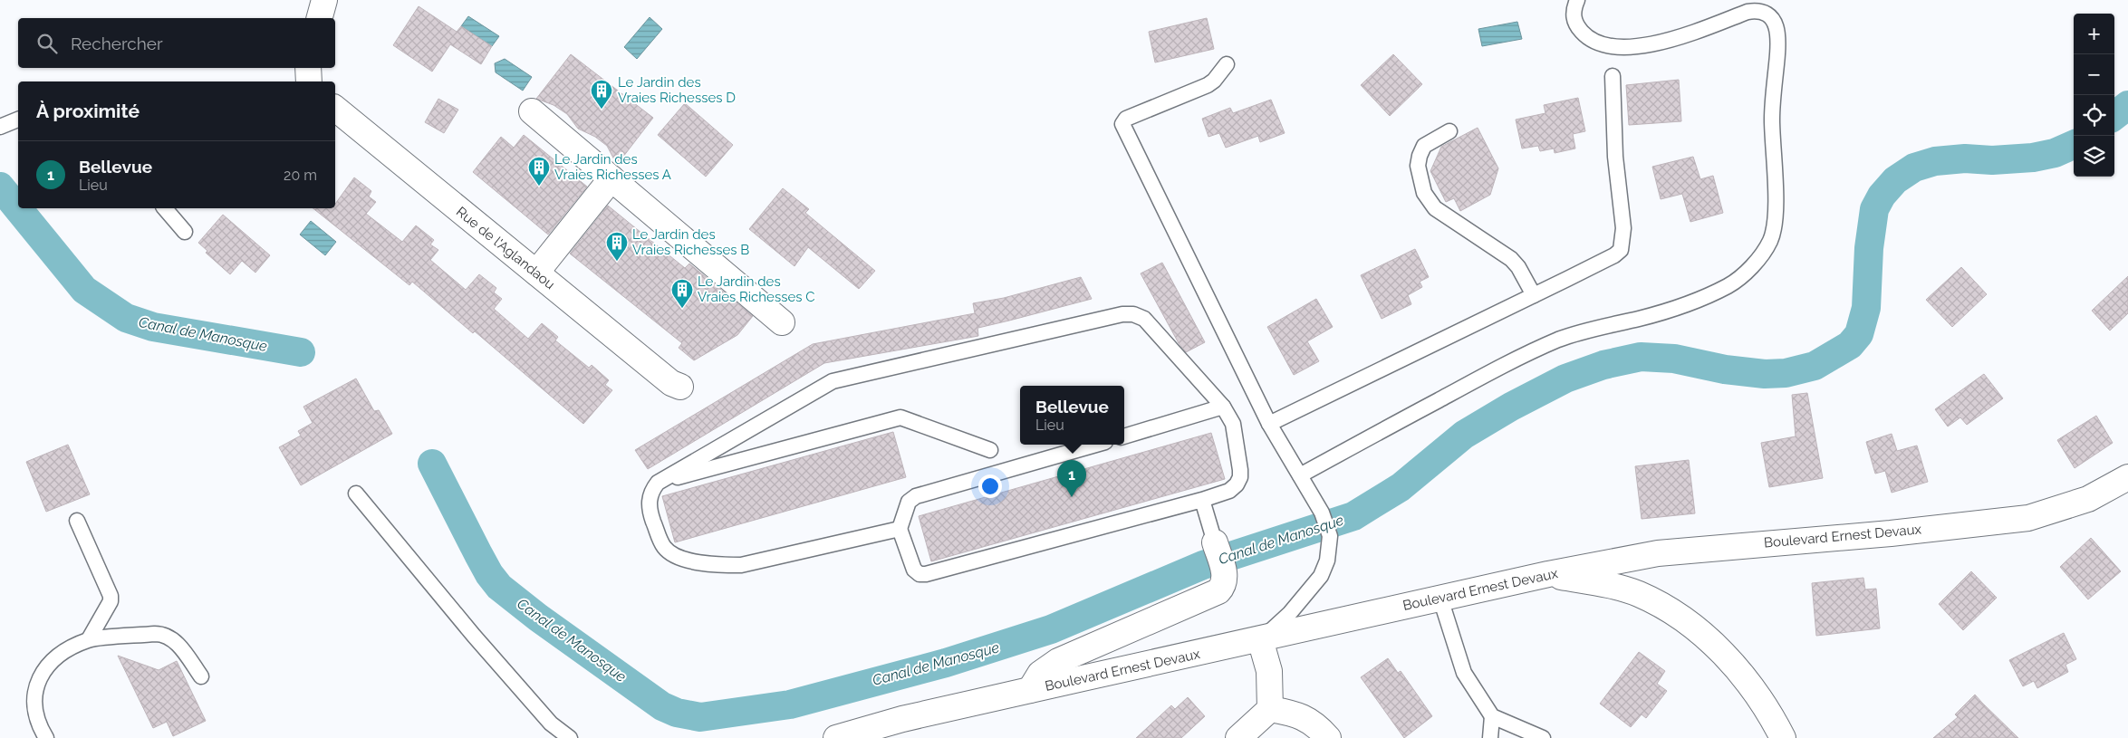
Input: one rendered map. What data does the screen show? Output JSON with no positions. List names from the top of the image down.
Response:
{
  "streets": {
    "street": ["Rue de l'Aglandaou", "Boulevard Ernest Devaux"]
  },
  "water": ["Canal de Manosque"],
  "places": {
    "building": [
      "Le Jardin des Vraies Richesses D",
      "Le Jardin des Vraies Richesses A",
      "Le Jardin des Vraies Richesses B",
      "Le Jardin des Vraies Richesses C"
    ]
  },
  "page": {
    "map_buttons": ["+", "−"],
    "search": "Rechercher",
    "heading": "À proximité",
    "list": [
      {
        "mark": "1",
        "name": "Bellevue",
        "note": "Lieu",
        "value": "20 m"
      }
    ],
    "popup": ["Bellevue", "Lieu"],
    "pins": "1"
  }
}
